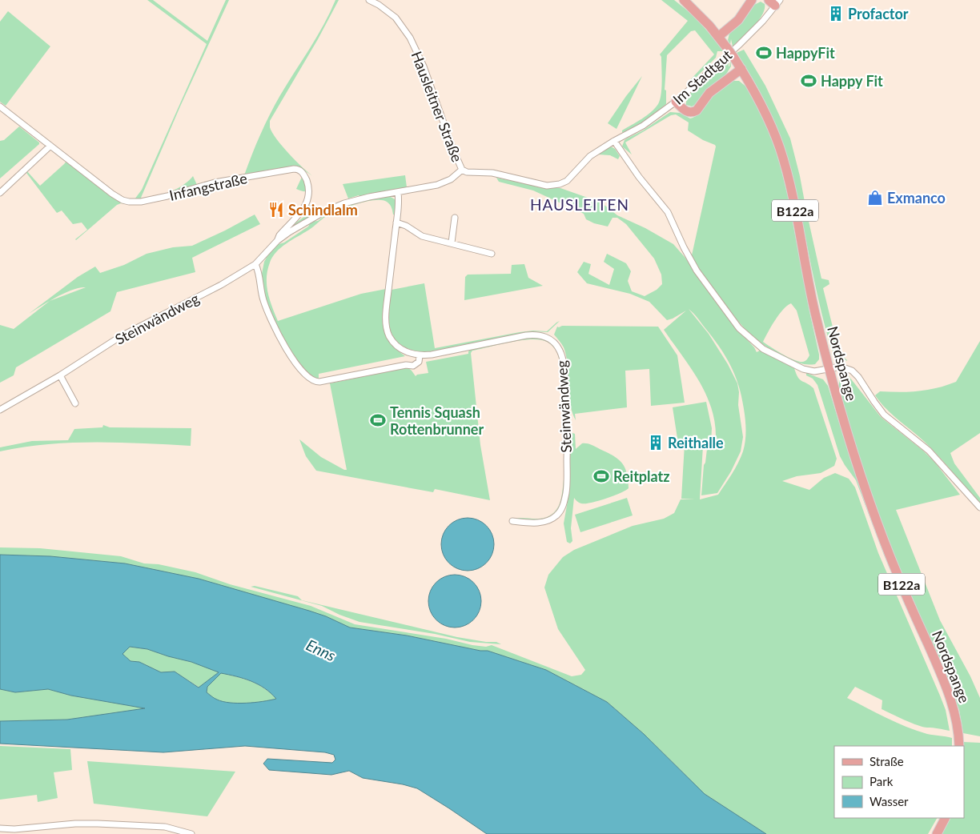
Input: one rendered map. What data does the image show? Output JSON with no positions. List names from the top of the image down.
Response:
{
  "streets": {
    "main road": ["B122a", "Nordspange"],
    "street": [
      "Im Stadtgut",
      "Hausleitner Straße",
      "Infangstraße",
      "Steinwändweg"
    ]
  },
  "crossings": [
    ["Im Stadtgut", "Hausleitner Straße"],
    ["Hausleitner Straße", "Steinwändweg"],
    ["Infangstraße", "Steinwändweg"]
  ],
  "districts": ["HAUSLEITEN"],
  "water": ["Enns"],
  "places": {
    "building": ["Profactor", "Reithalle"],
    "sports": [
      "HappyFit",
      "Happy Fit",
      "Tennis Squash Rottenbrunner",
      "Reitplatz"
    ],
    "shop": ["Exmanco"],
    "restaurant": ["Schindlalm"]
  },
  "legend": ["Straße", "Park", "Wasser"]
}
